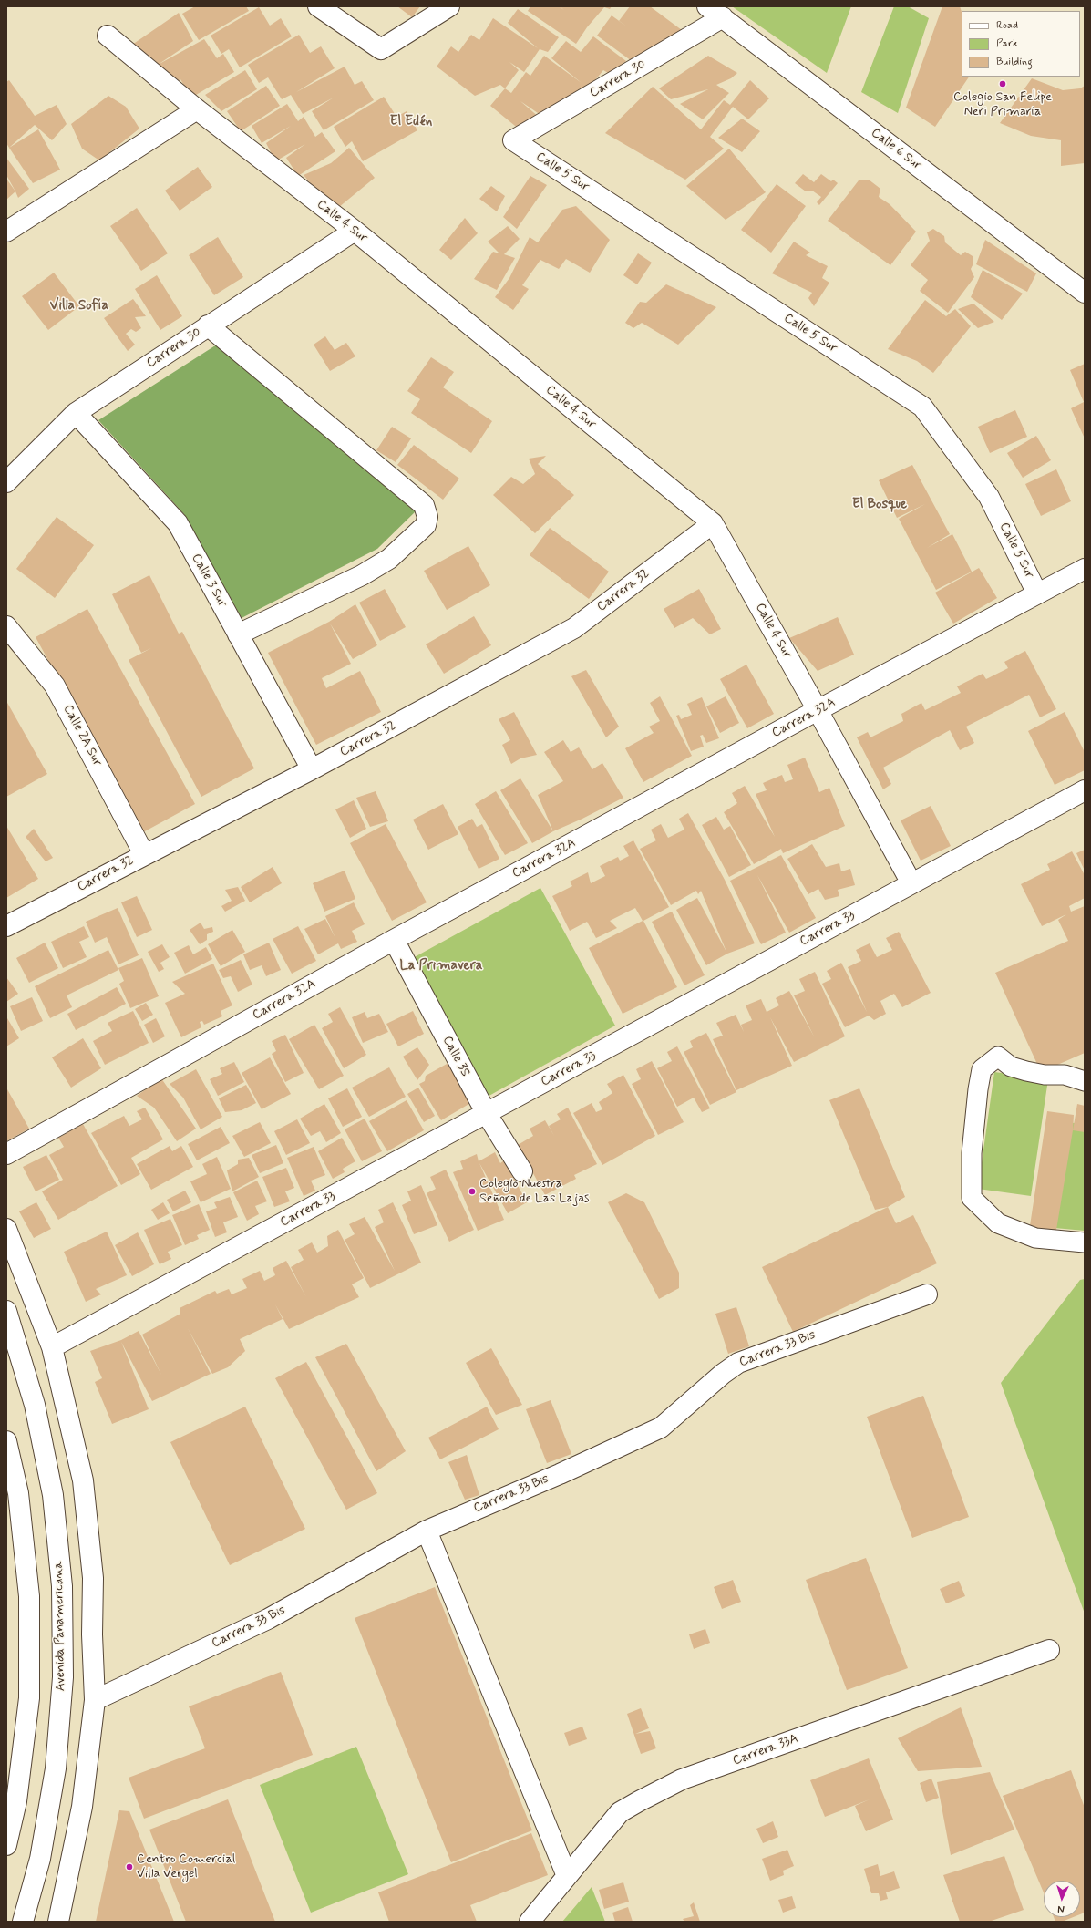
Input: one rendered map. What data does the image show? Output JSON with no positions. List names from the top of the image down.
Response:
{
  "streets": {
    "street": [
      "Carrera 30",
      "Calle 6 Sur",
      "Calle 5 Sur",
      "Calle 4 Sur",
      "Calle 3 Sur",
      "Carrera 32",
      "Carrera 32A",
      "Calle 2A Sur",
      "Carrera 33",
      "Calle 3S",
      "Carrera 33 Bis",
      "Avenida Panamericana",
      "Carrera 33A"
    ]
  },
  "crossings": [
    ["Carrera 30", "Calle 6 Sur"],
    ["Carrera 30", "Calle 5 Sur"],
    ["Carrera 30", "Calle 4 Sur"],
    ["Carrera 30", "Calle 3 Sur"],
    ["Calle 5 Sur", "Carrera 32A"],
    ["Calle 4 Sur", "Carrera 32"],
    ["Calle 4 Sur", "Carrera 32A"],
    ["Calle 4 Sur", "Carrera 33"],
    ["Calle 3 Sur", "Carrera 32"],
    ["Carrera 32", "Calle 2A Sur"],
    ["Carrera 32A", "Calle 3S"],
    ["Carrera 33", "Calle 3S"]
  ],
  "districts": [
    "El Edén",
    "Villa Sofía",
    "El Bosque",
    "La Primavera"
  ],
  "places": ["Colegio San Felipe Neri Primaria", "Colegio Nuestra Señora de Las Lajas", "Centro Comercial Villa Vergel"],
  "legend": ["Road", "Park", "Building"],
  "north": "bottom"
}
